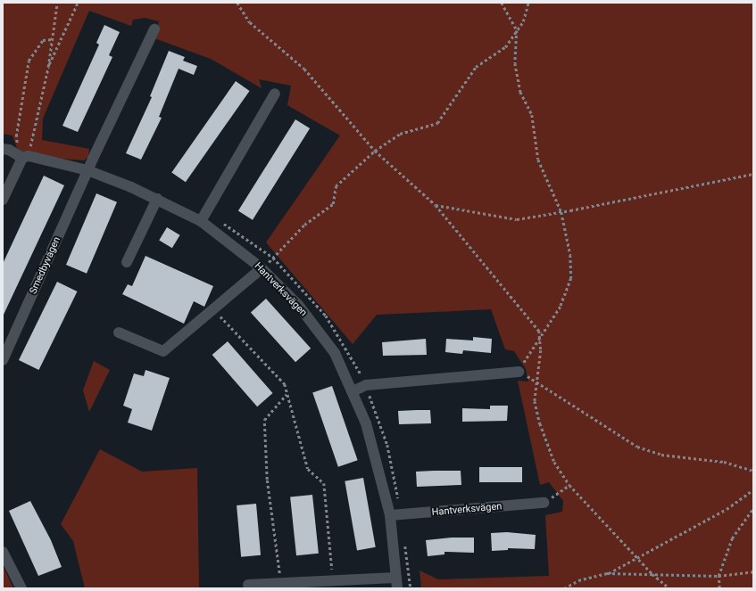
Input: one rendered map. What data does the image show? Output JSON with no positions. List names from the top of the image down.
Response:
{
  "streets": {
    "street": ["Smedbyvägen", "Hantverksvägen"]
  },
  "crossings": [
    ["Smedbyvägen", "Hantverksvägen"]
  ]
}
